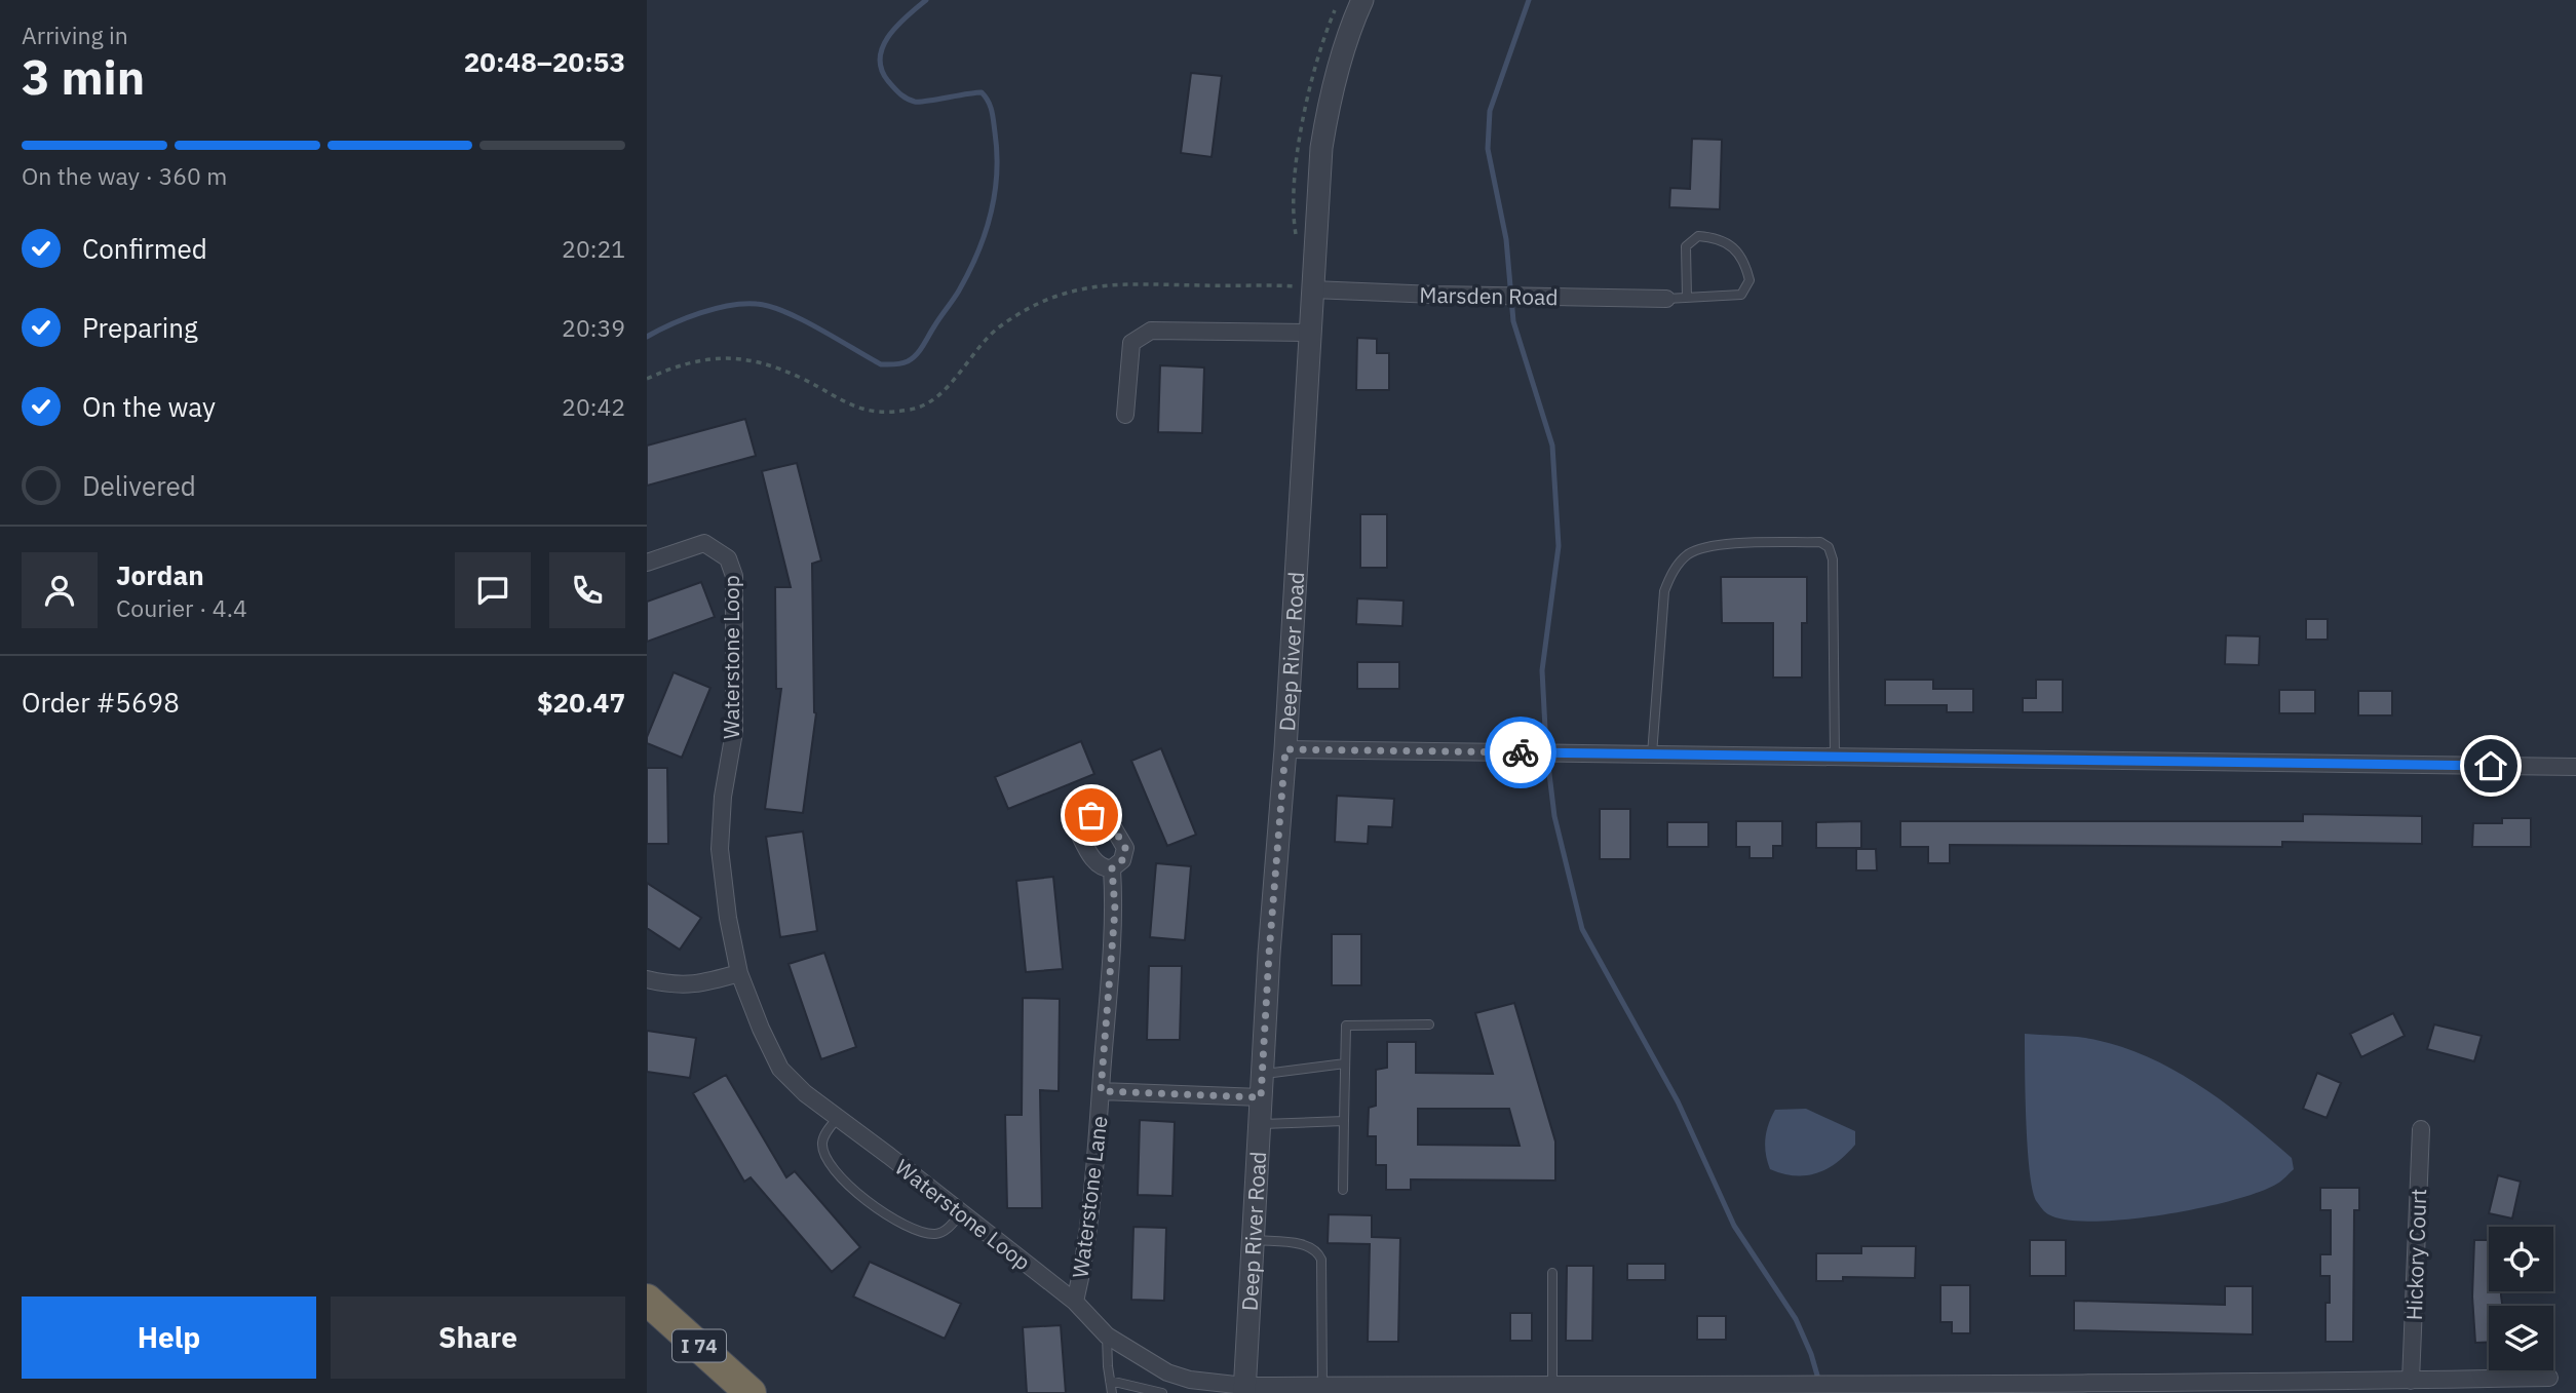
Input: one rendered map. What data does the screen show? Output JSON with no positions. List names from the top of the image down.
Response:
{
  "streets": {
    "highway": ["I 74"],
    "street": [
      "Marsden Road",
      "Deep River Road",
      "Waterstone Loop",
      "Waterstone Lane",
      "Hickory Court"
    ]
  },
  "crossings": [
    ["Marsden Road", "Deep River Road"],
    ["Deep River Road", "Waterstone Loop"],
    ["Deep River Road", "Waterstone Lane"],
    ["Waterstone Loop", "Waterstone Lane"],
    ["Waterstone Loop", "Hickory Court"]
  ],
  "page": {
    "heading": ["3 min", "Arriving in", "20:48–20:53"],
    "panel": [
      "Jordan",
      "Courier · 4.4",
      "Order #5698",
      "$20.47"
    ],
    "bar": "On the way · 360 m",
    "list": [
      ["Confirmed", "20:21"],
      ["Preparing", "20:39"],
      ["On the way", "20:42"],
      "Delivered"
    ],
    "buttons": ["Help", "Share"]
  }
}
